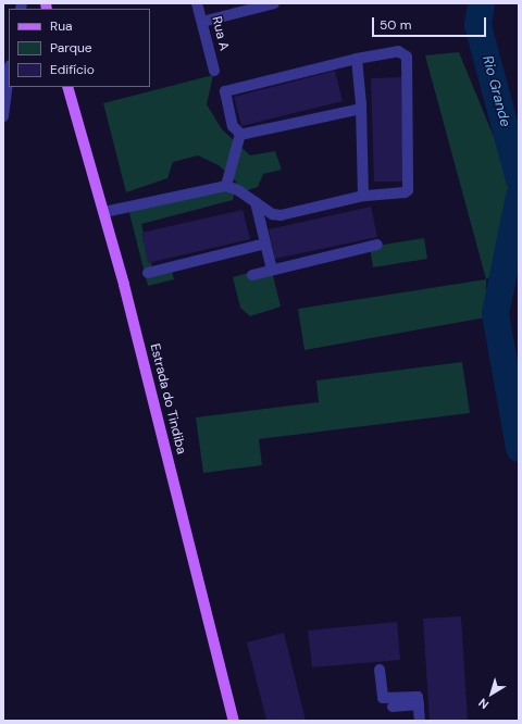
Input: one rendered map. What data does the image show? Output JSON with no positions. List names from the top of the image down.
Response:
{
  "streets": {
    "main road": ["Estrada do Tindiba"],
    "street": ["Rua A"]
  },
  "water": ["Rio Grande"],
  "legend": ["Rua", "Parque", "Edifício"],
  "scale_bar": "50 m",
  "north": "bottom left"
}
